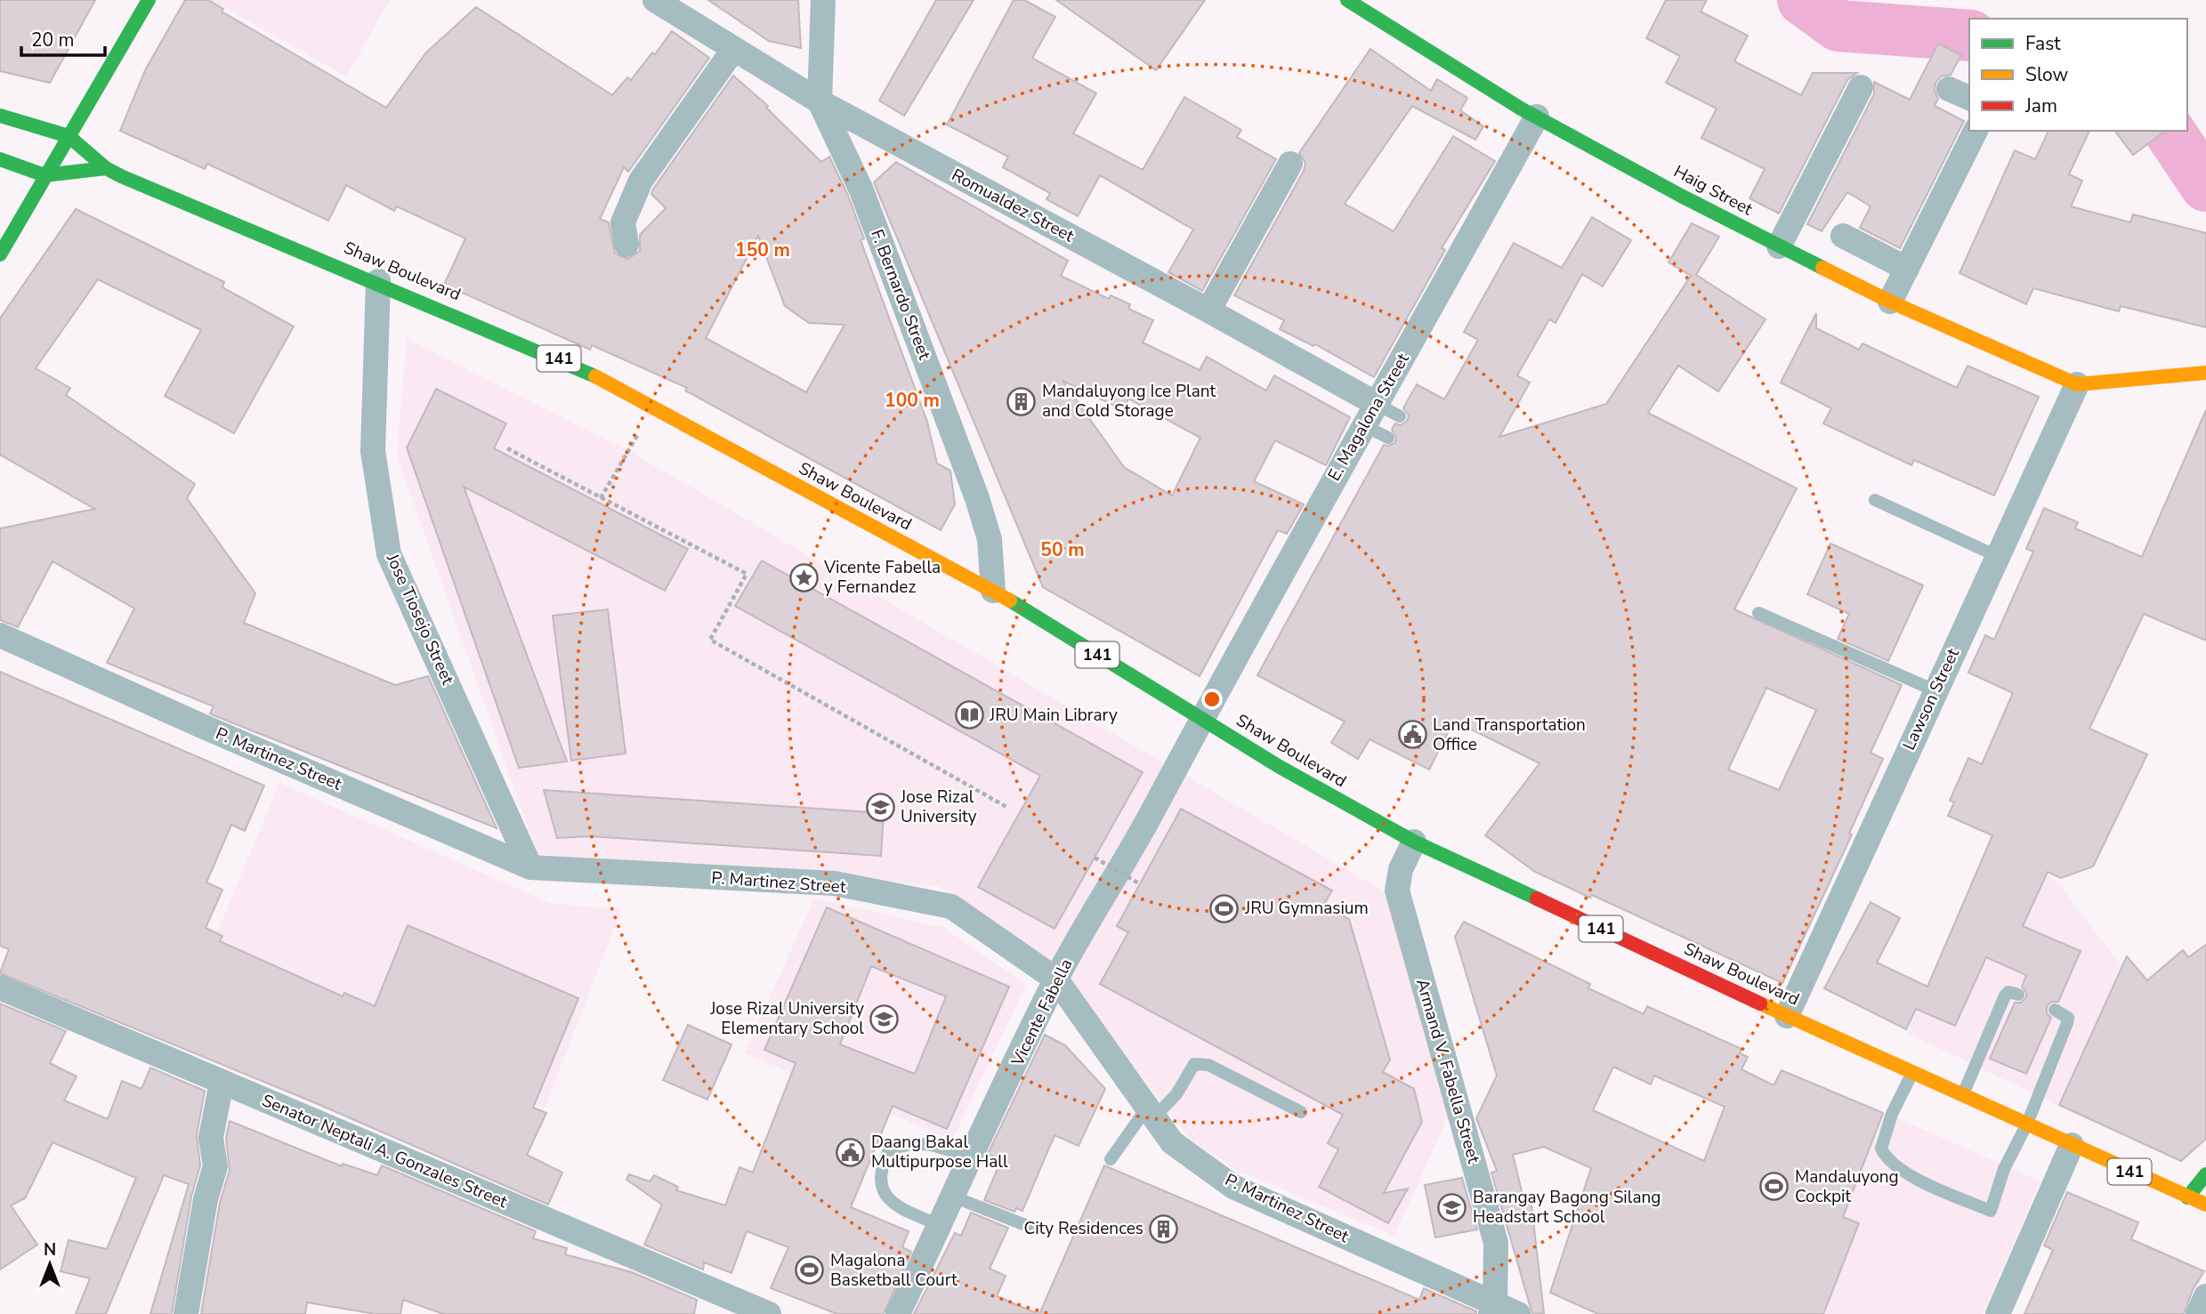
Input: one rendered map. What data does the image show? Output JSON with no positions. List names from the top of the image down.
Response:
{
  "streets": {
    "main road": ["Haig Street", "Shaw Boulevard", "141"],
    "street": [
      "Romualdez Street",
      "F. Bernardo Street",
      "E. Magalona Street",
      "Jose Tiosejo Street",
      "Lawson Street",
      "P. Martinez Street",
      "Vicente Fabella",
      "Armand V. Fabella Street",
      "Senator Neptali A. Gonzales Street"
    ]
  },
  "crossings": [
    ["Haig Street", "E. Magalona Street"],
    ["Haig Street", "Lawson Street"],
    ["Romualdez Street", "F. Bernardo Street"],
    ["Romualdez Street", "E. Magalona Street"],
    ["Shaw Boulevard", "F. Bernardo Street"],
    ["Shaw Boulevard", "E. Magalona Street"],
    ["Shaw Boulevard", "Jose Tiosejo Street"],
    ["Shaw Boulevard", "Lawson Street"],
    ["Shaw Boulevard", "Vicente Fabella"],
    ["Shaw Boulevard", "Armand V. Fabella Street"],
    ["E. Magalona Street", "Vicente Fabella"],
    ["Jose Tiosejo Street", "P. Martinez Street"],
    ["P. Martinez Street", "Vicente Fabella"],
    ["P. Martinez Street", "Armand V. Fabella Street"]
  ],
  "places": {
    "building": ["Mandaluyong Ice Plant and Cold Storage", "City Residences"],
    "place": ["Vicente Fabella y Fernandez"],
    "library": ["JRU Main Library"],
    "public building": ["Land Transportation Office", "Daang Bakal Multipurpose Hall"],
    "school or university": ["Jose Rizal University", "Jose Rizal University Elementary School", "Barangay Bagong Silang Headstart School"],
    "sports": ["JRU Gymnasium", "Mandaluyong Cockpit", "Magalona Basketball Court"]
  },
  "legend": ["Fast", "Slow", "Jam"],
  "scale_bar": "20 m",
  "north": "top",
  "rings": ["150 m", "100 m", "50 m"]
}
